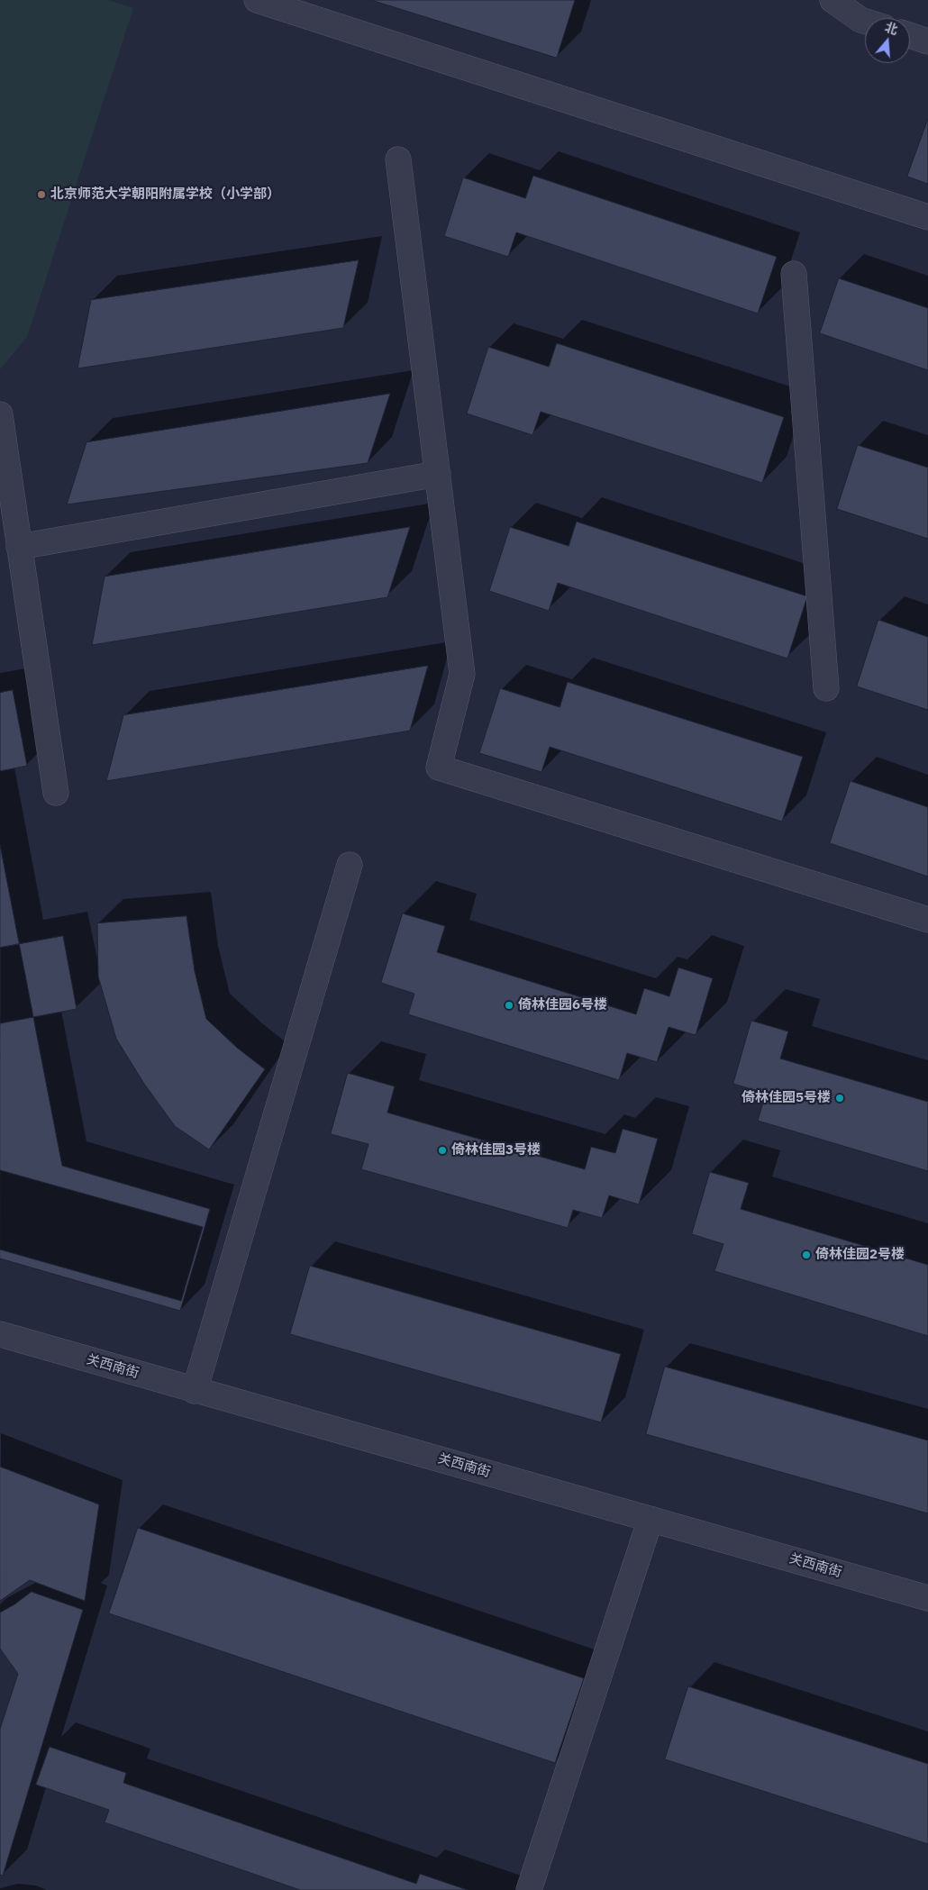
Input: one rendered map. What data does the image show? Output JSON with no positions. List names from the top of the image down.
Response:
{
  "streets": {
    "street": ["关西南街"]
  },
  "places": [
    "北京师范大学朝阳附属学校（小学部）",
    "倚林佳园6号楼",
    "倚林佳园5号楼",
    "倚林佳园3号楼",
    "倚林佳园2号楼"
  ],
  "north": "top"
}
